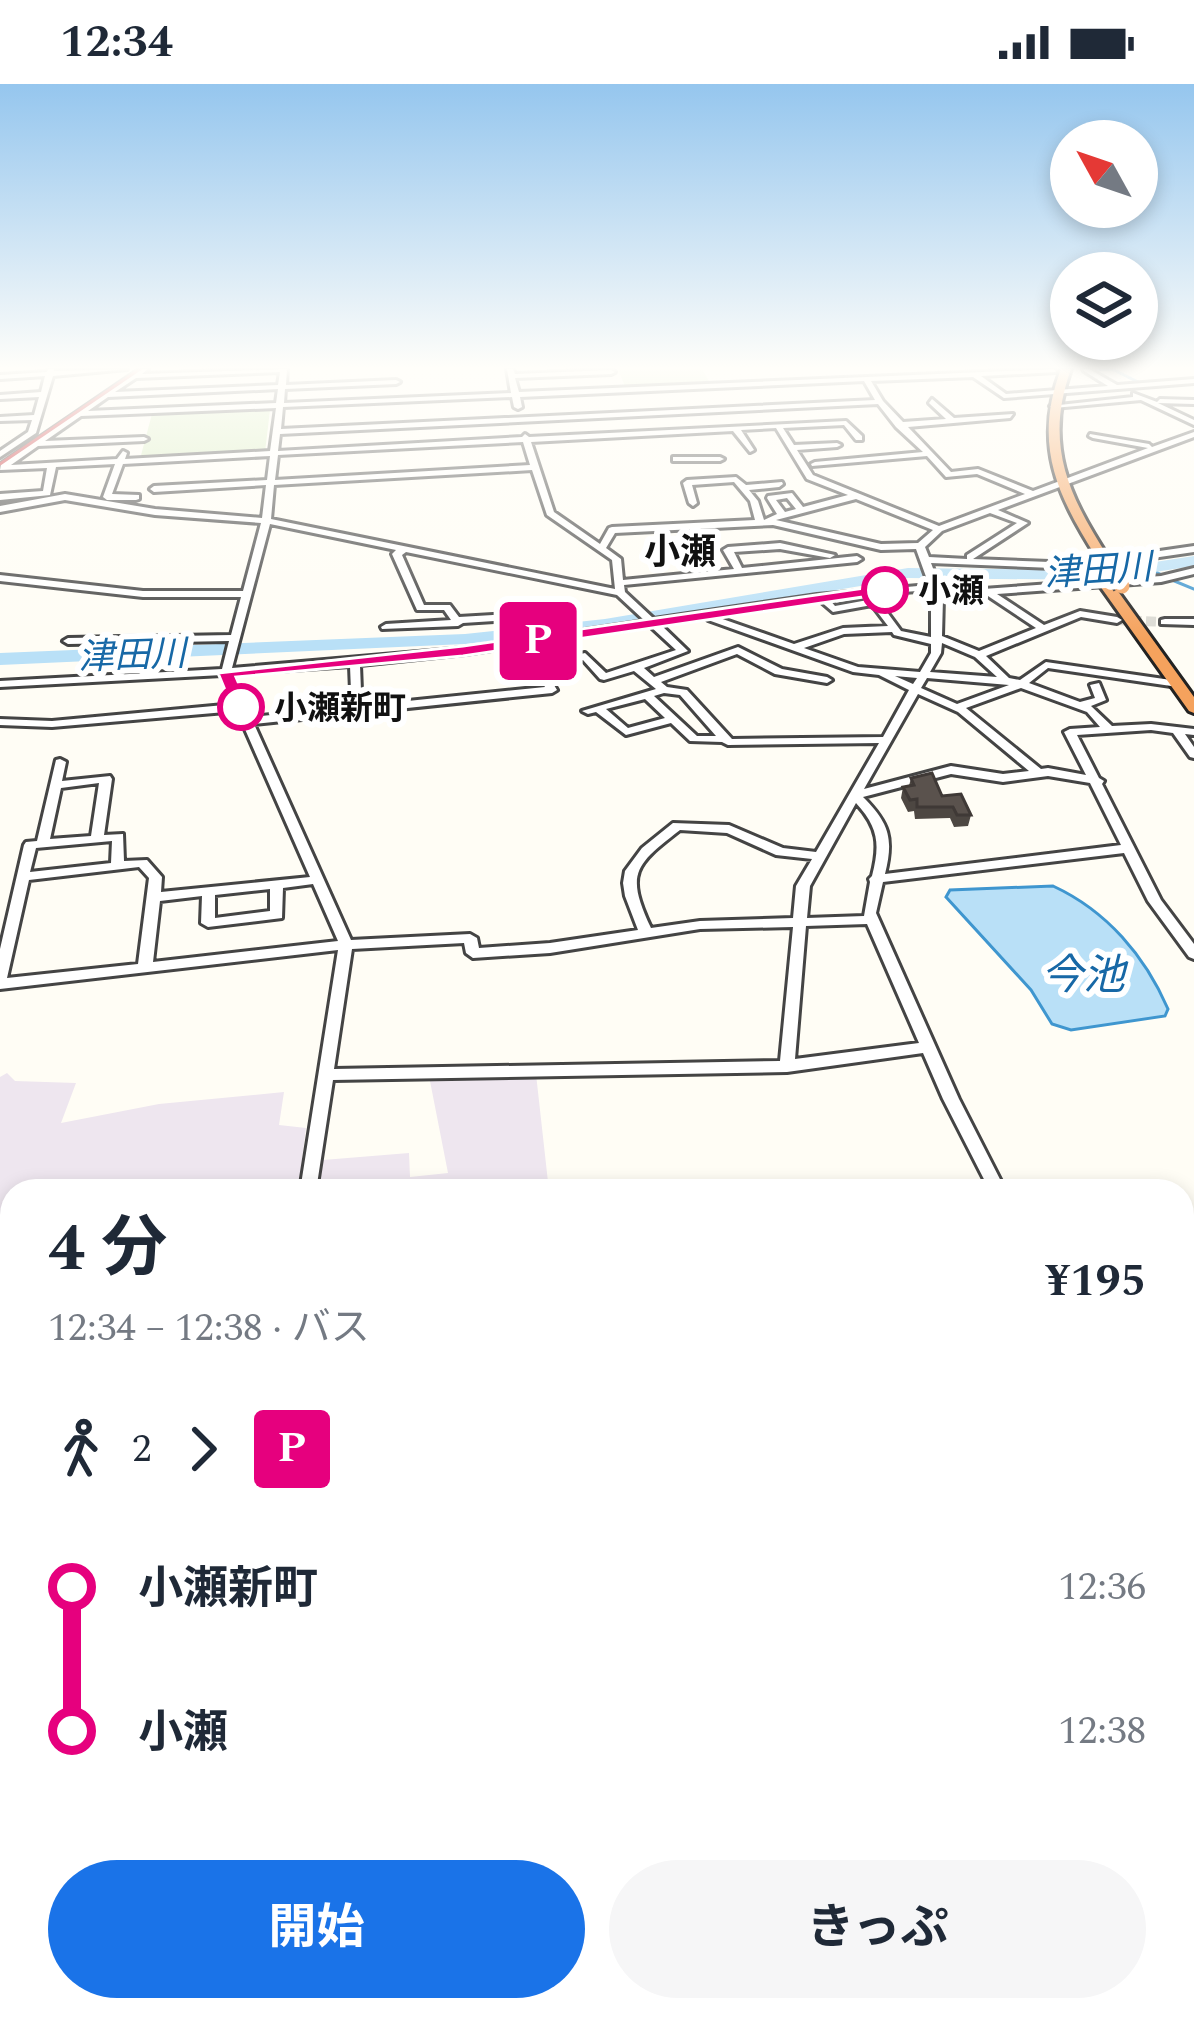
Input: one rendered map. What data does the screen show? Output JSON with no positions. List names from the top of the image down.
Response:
{
  "districts": ["小瀬"],
  "water": ["津田川", "今池"],
  "places": ["小瀬", "小瀬新町"],
  "lines": ["bus line P"],
  "north": "top left",
  "page": {
    "status": "12:34",
    "on_map": "P",
    "heading": ["4 分", "12:34 – 12:38 · バス", "¥195"],
    "legs": ["2", "P"],
    "list": [
      {
        "name": "小瀬新町",
        "value": "12:36"
      },
      {
        "name": "小瀬",
        "value": "12:38"
      }
    ],
    "buttons": ["開始", "きっぷ"]
  }
}
